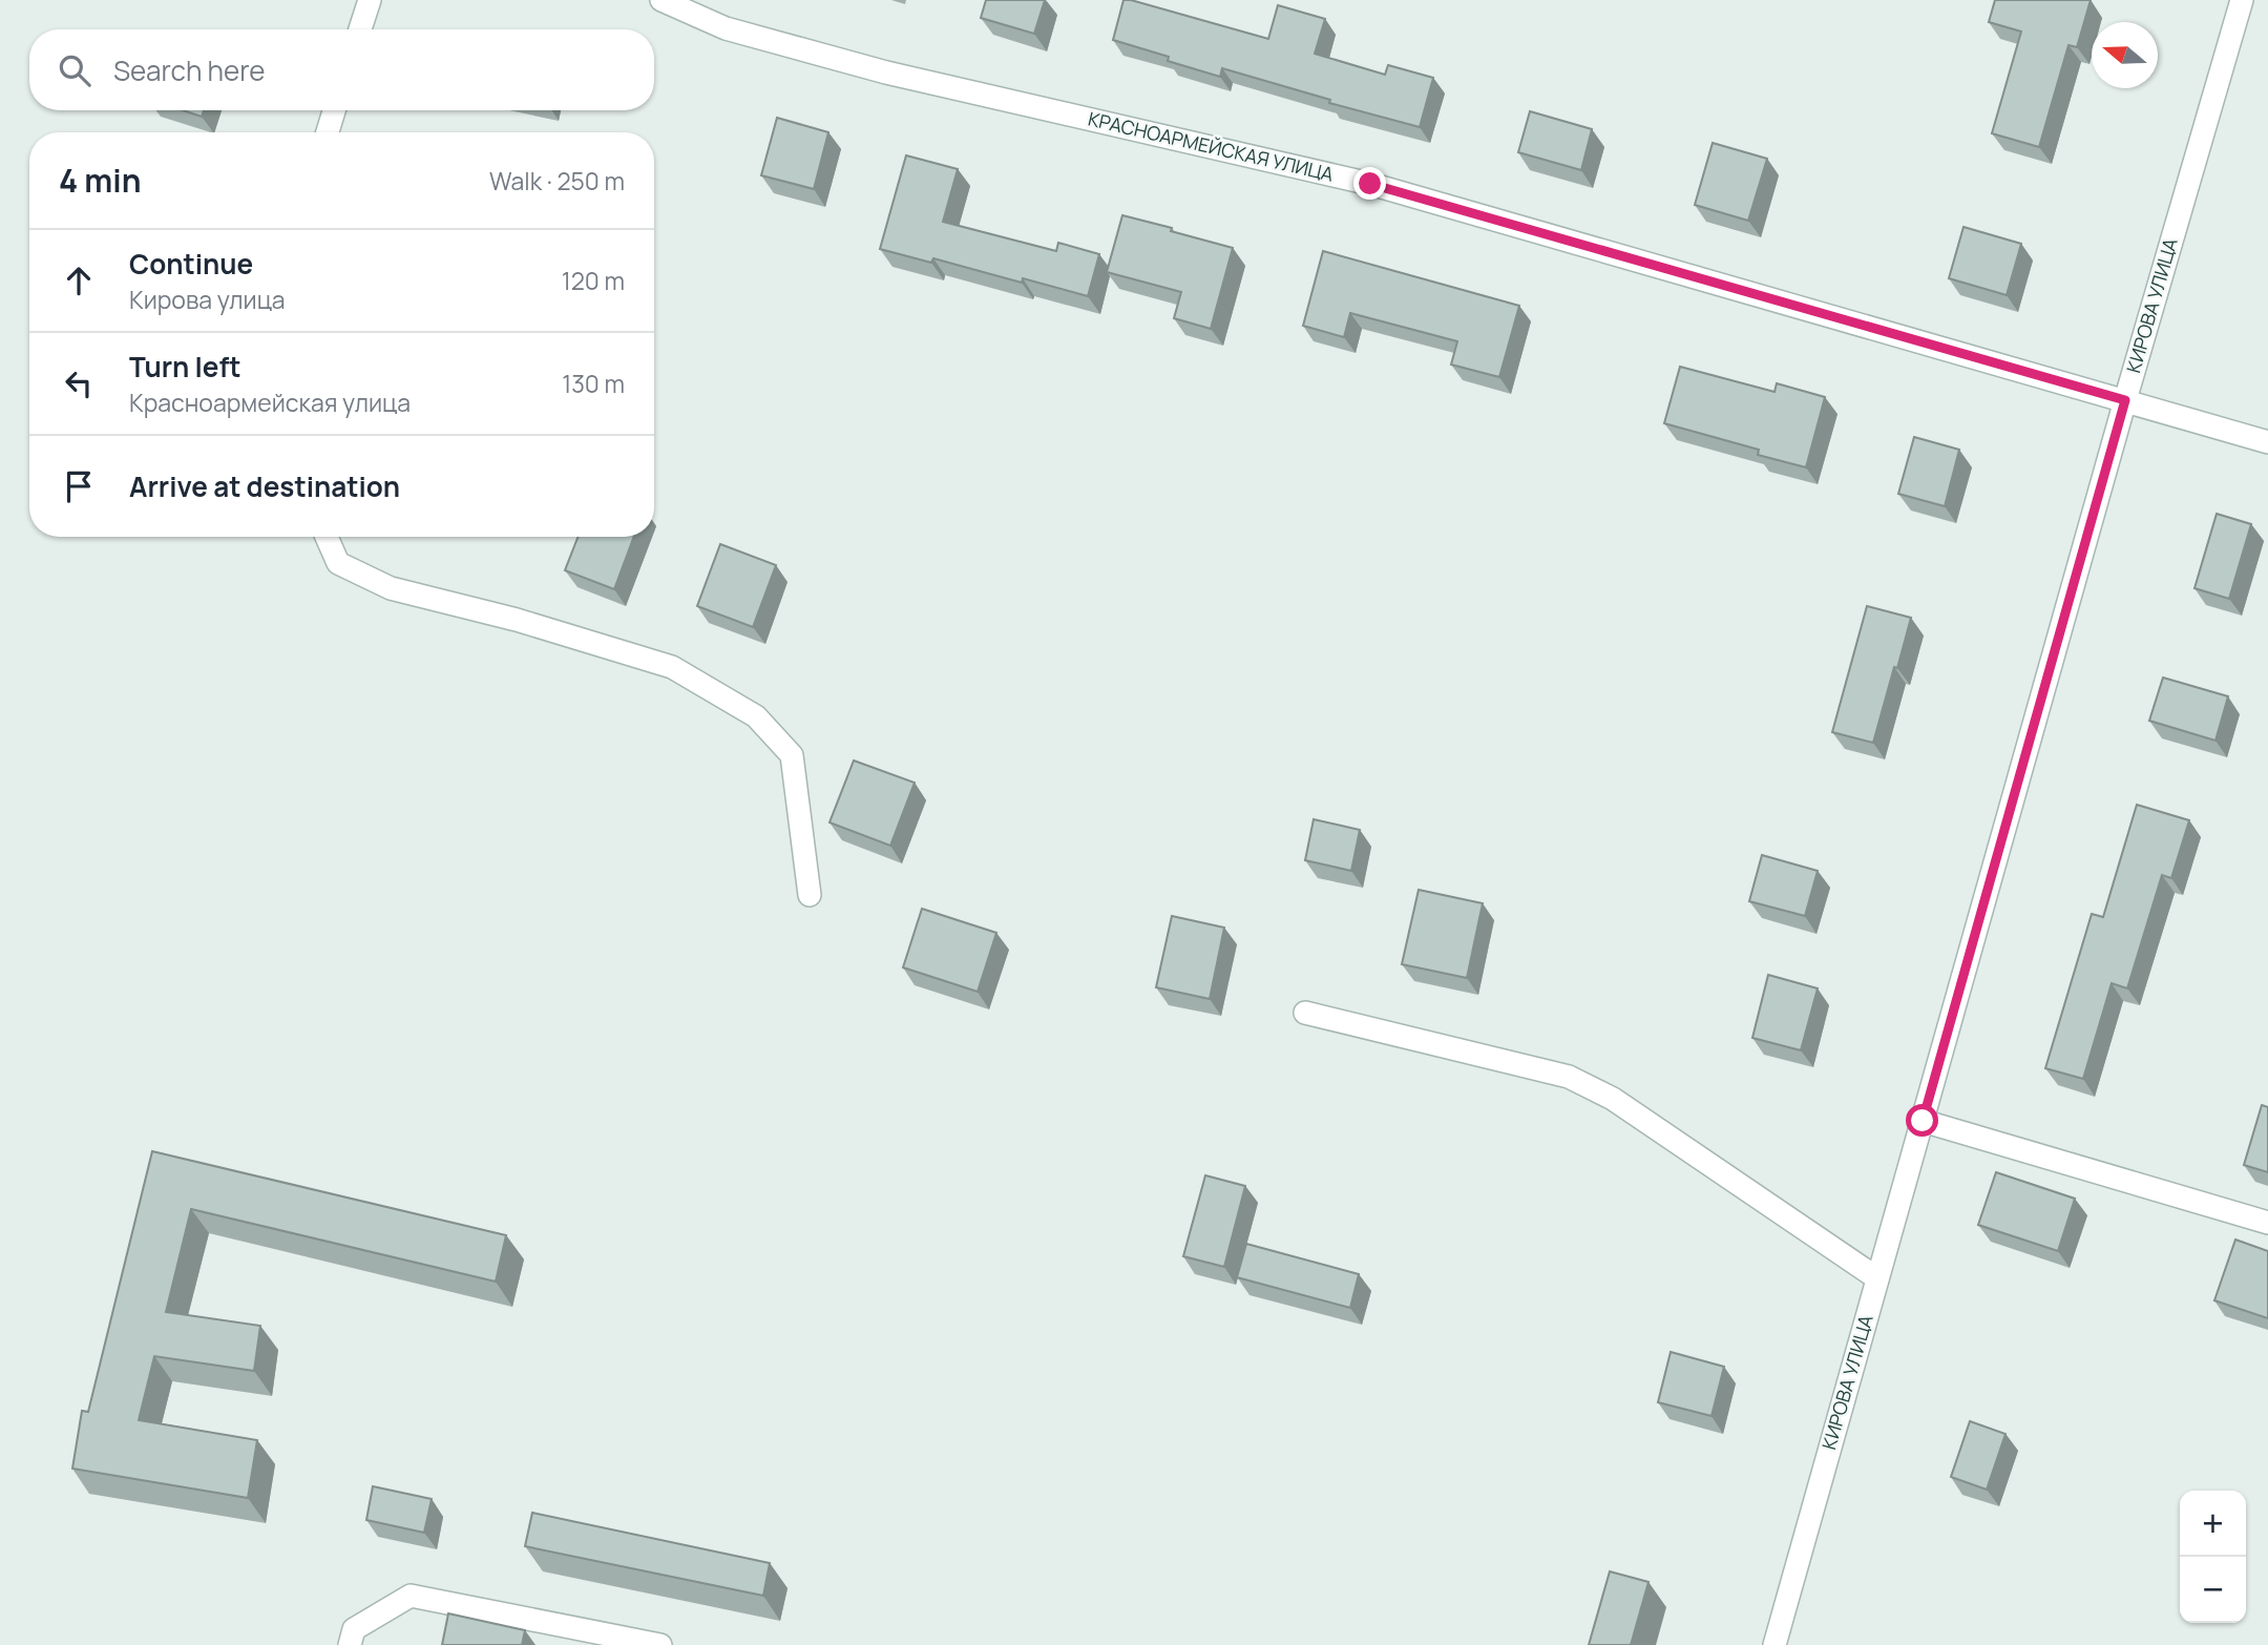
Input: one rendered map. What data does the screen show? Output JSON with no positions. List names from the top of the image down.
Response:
{
  "streets": {
    "street": ["КРАСНОАРМЕЙСКАЯ УЛИЦА", "КИРОВА УЛИЦА"]
  },
  "crossings": [
    ["КРАСНОАРМЕЙСКАЯ УЛИЦА", "КИРОВА УЛИЦА"]
  ],
  "north": "left",
  "page": {
    "search": "Search here",
    "heading": ["4 min", "Walk · 250 m"],
    "list": [
      ["Continue", "Кирова улица", "120 m"],
      ["Turn left", "Красноармейская улица", "130 m"],
      "Arrive at destination"
    ],
    "map_buttons": ["+", "−"]
  }
}
